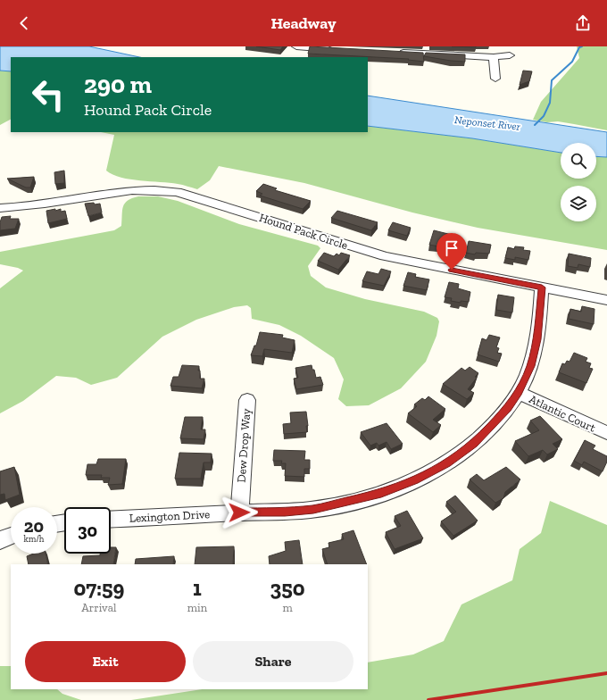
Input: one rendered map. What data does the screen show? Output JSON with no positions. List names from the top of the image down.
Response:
{
  "streets": {
    "street": [
      "Hound Pack Circle",
      "Atlantic Court",
      "Dew Drop Way",
      "Lexington Drive"
    ]
  },
  "crossings": [
    ["Hound Pack Circle", "Lexington Drive"],
    ["Atlantic Court", "Lexington Drive"],
    ["Dew Drop Way", "Lexington Drive"]
  ],
  "water": ["Neponset River"],
  "page": {
    "header": "Headway",
    "turn": ["290 m", "Hound Pack Circle"],
    "speed": "20 km/h",
    "limit": "30",
    "eta": [
      "07:59",
      "Arrival",
      "1",
      "min",
      "350",
      "m"
    ],
    "buttons": ["Exit", "Share"]
  }
}
